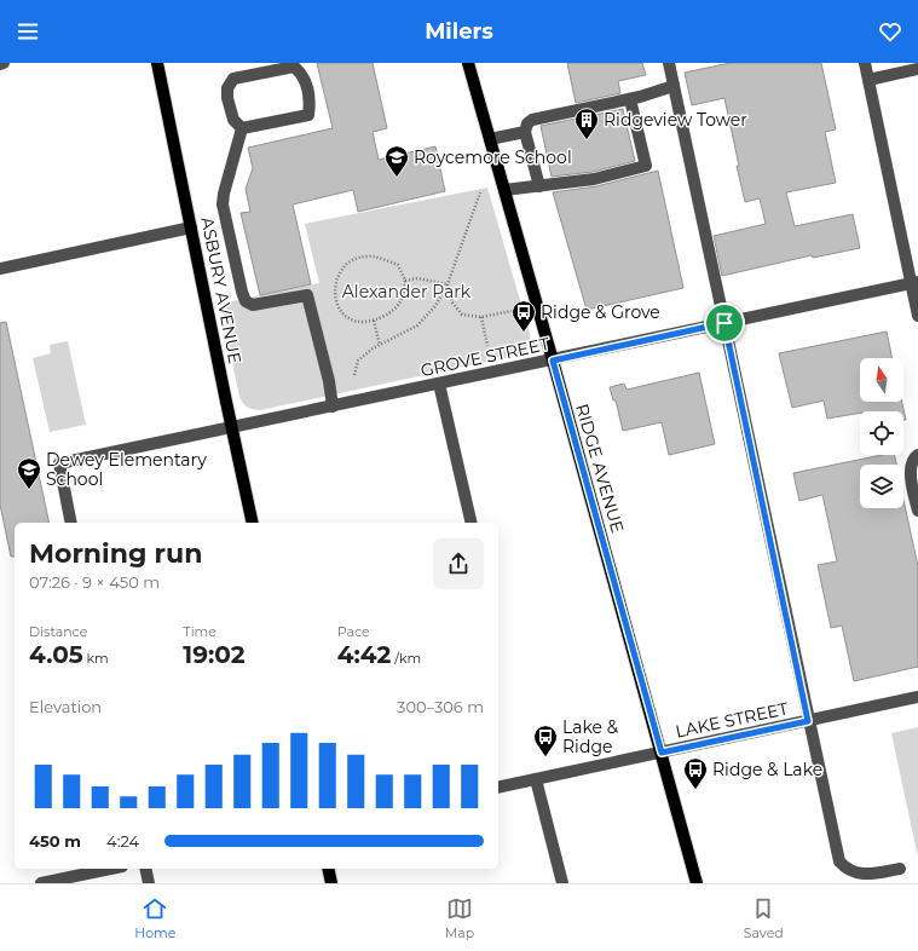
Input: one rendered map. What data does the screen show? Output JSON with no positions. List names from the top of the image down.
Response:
{
  "streets": {
    "main road": ["ASBURY AVENUE", "RIDGE AVENUE"],
    "street": ["GROVE STREET", "LAKE STREET"]
  },
  "crossings": [
    ["ASBURY AVENUE", "GROVE STREET"],
    ["GROVE STREET", "RIDGE AVENUE"],
    ["RIDGE AVENUE", "LAKE STREET"]
  ],
  "parks": ["Alexander Park"],
  "places": {
    "building": ["Ridgeview Tower"],
    "school or university": ["Roycemore School", "Dewey Elementary School"],
    "bus stop": ["Ridge & Grove", "Lake & Ridge", "Ridge & Lake"]
  },
  "north": "top",
  "page": {
    "header": "Milers",
    "heading": ["Morning run", "07:26 · 9 × 450 m"],
    "stats": [
      ["Distance", "4.05 km"],
      ["Time", "19:02"],
      ["Pace", "4:42 /km"]
    ],
    "chart": ["Elevation", "300–306 m"],
    "list": [
      {
        "name": "450 m",
        "note": "4:24"
      }
    ],
    "tabs": ["Home", "Map", "Saved"]
  }
}
